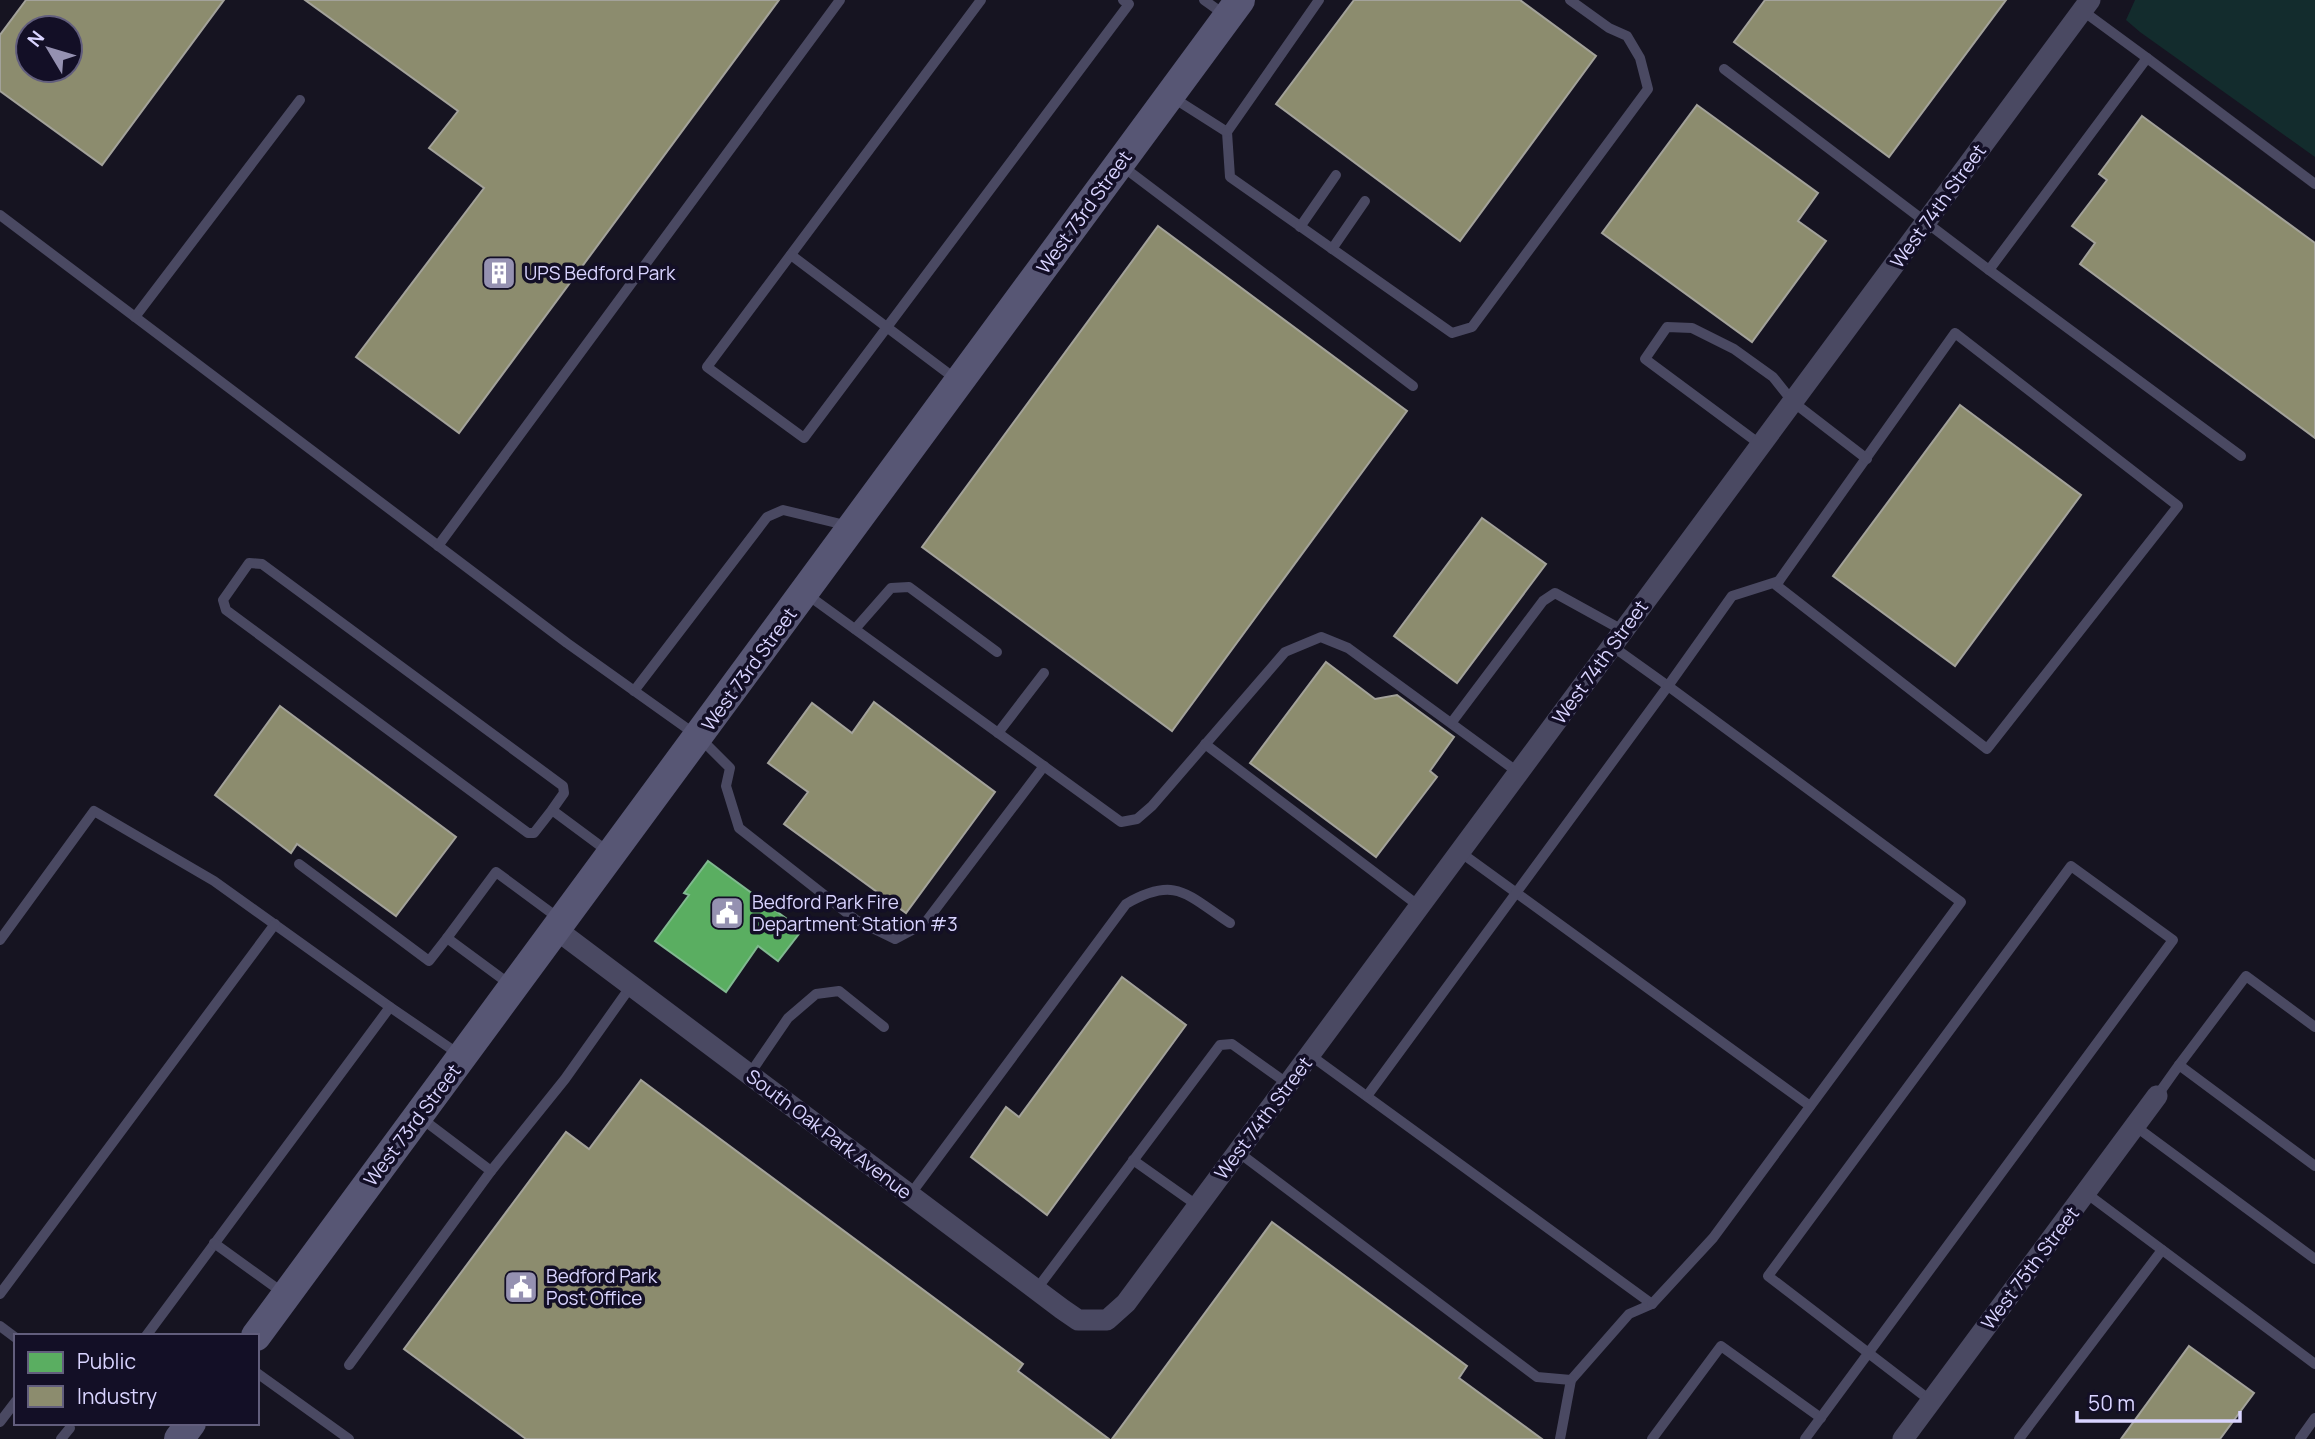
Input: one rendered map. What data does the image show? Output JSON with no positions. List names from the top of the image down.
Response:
{
  "streets": {
    "street": [
      "West 74th Street",
      "West 73rd Street",
      "South Oak Park Avenue",
      "West 75th Street"
    ]
  },
  "crossings": [
    ["West 74th Street", "South Oak Park Avenue"],
    ["West 73rd Street", "South Oak Park Avenue"]
  ],
  "places": {
    "building": ["UPS Bedford Park"],
    "public building": ["Bedford Park Fire Department Station #3", "Bedford Park Post Office"]
  },
  "legend": ["Public", "Industry"],
  "scale_bar": "50 m",
  "north": "top left"
}
